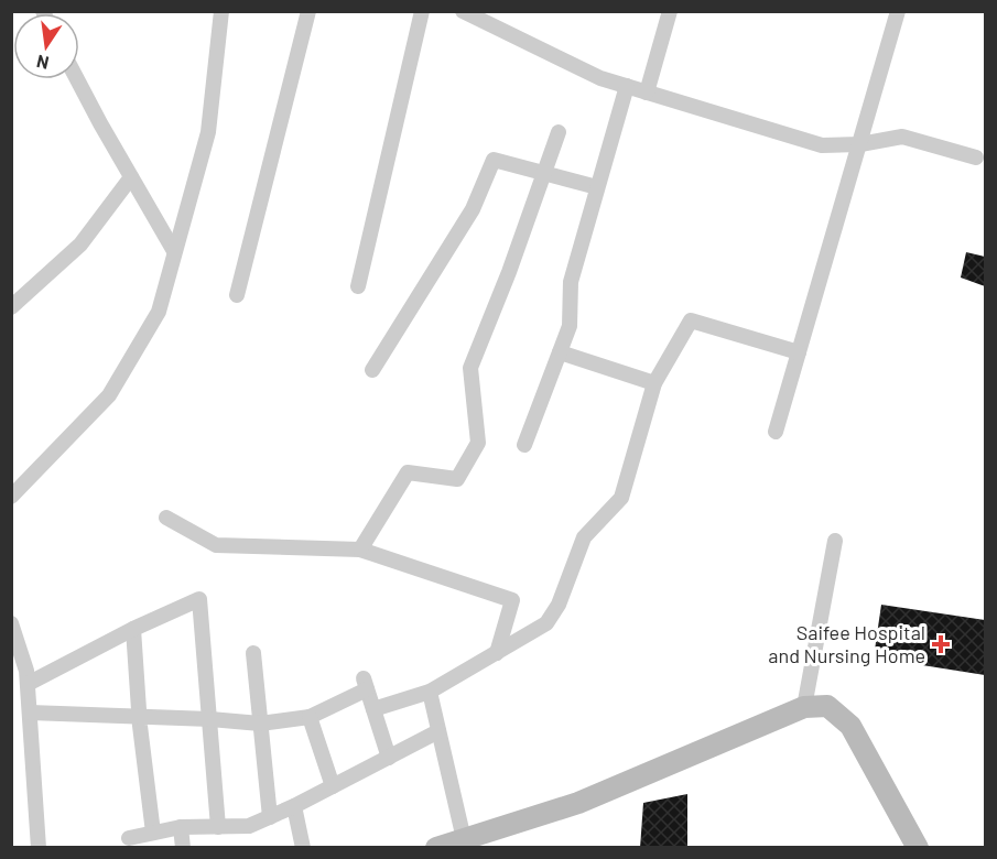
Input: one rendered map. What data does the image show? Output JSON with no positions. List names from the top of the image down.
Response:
{
  "places": {
    "health": ["Saifee Hospital and Nursing Home"]
  },
  "north": "bottom"
}
